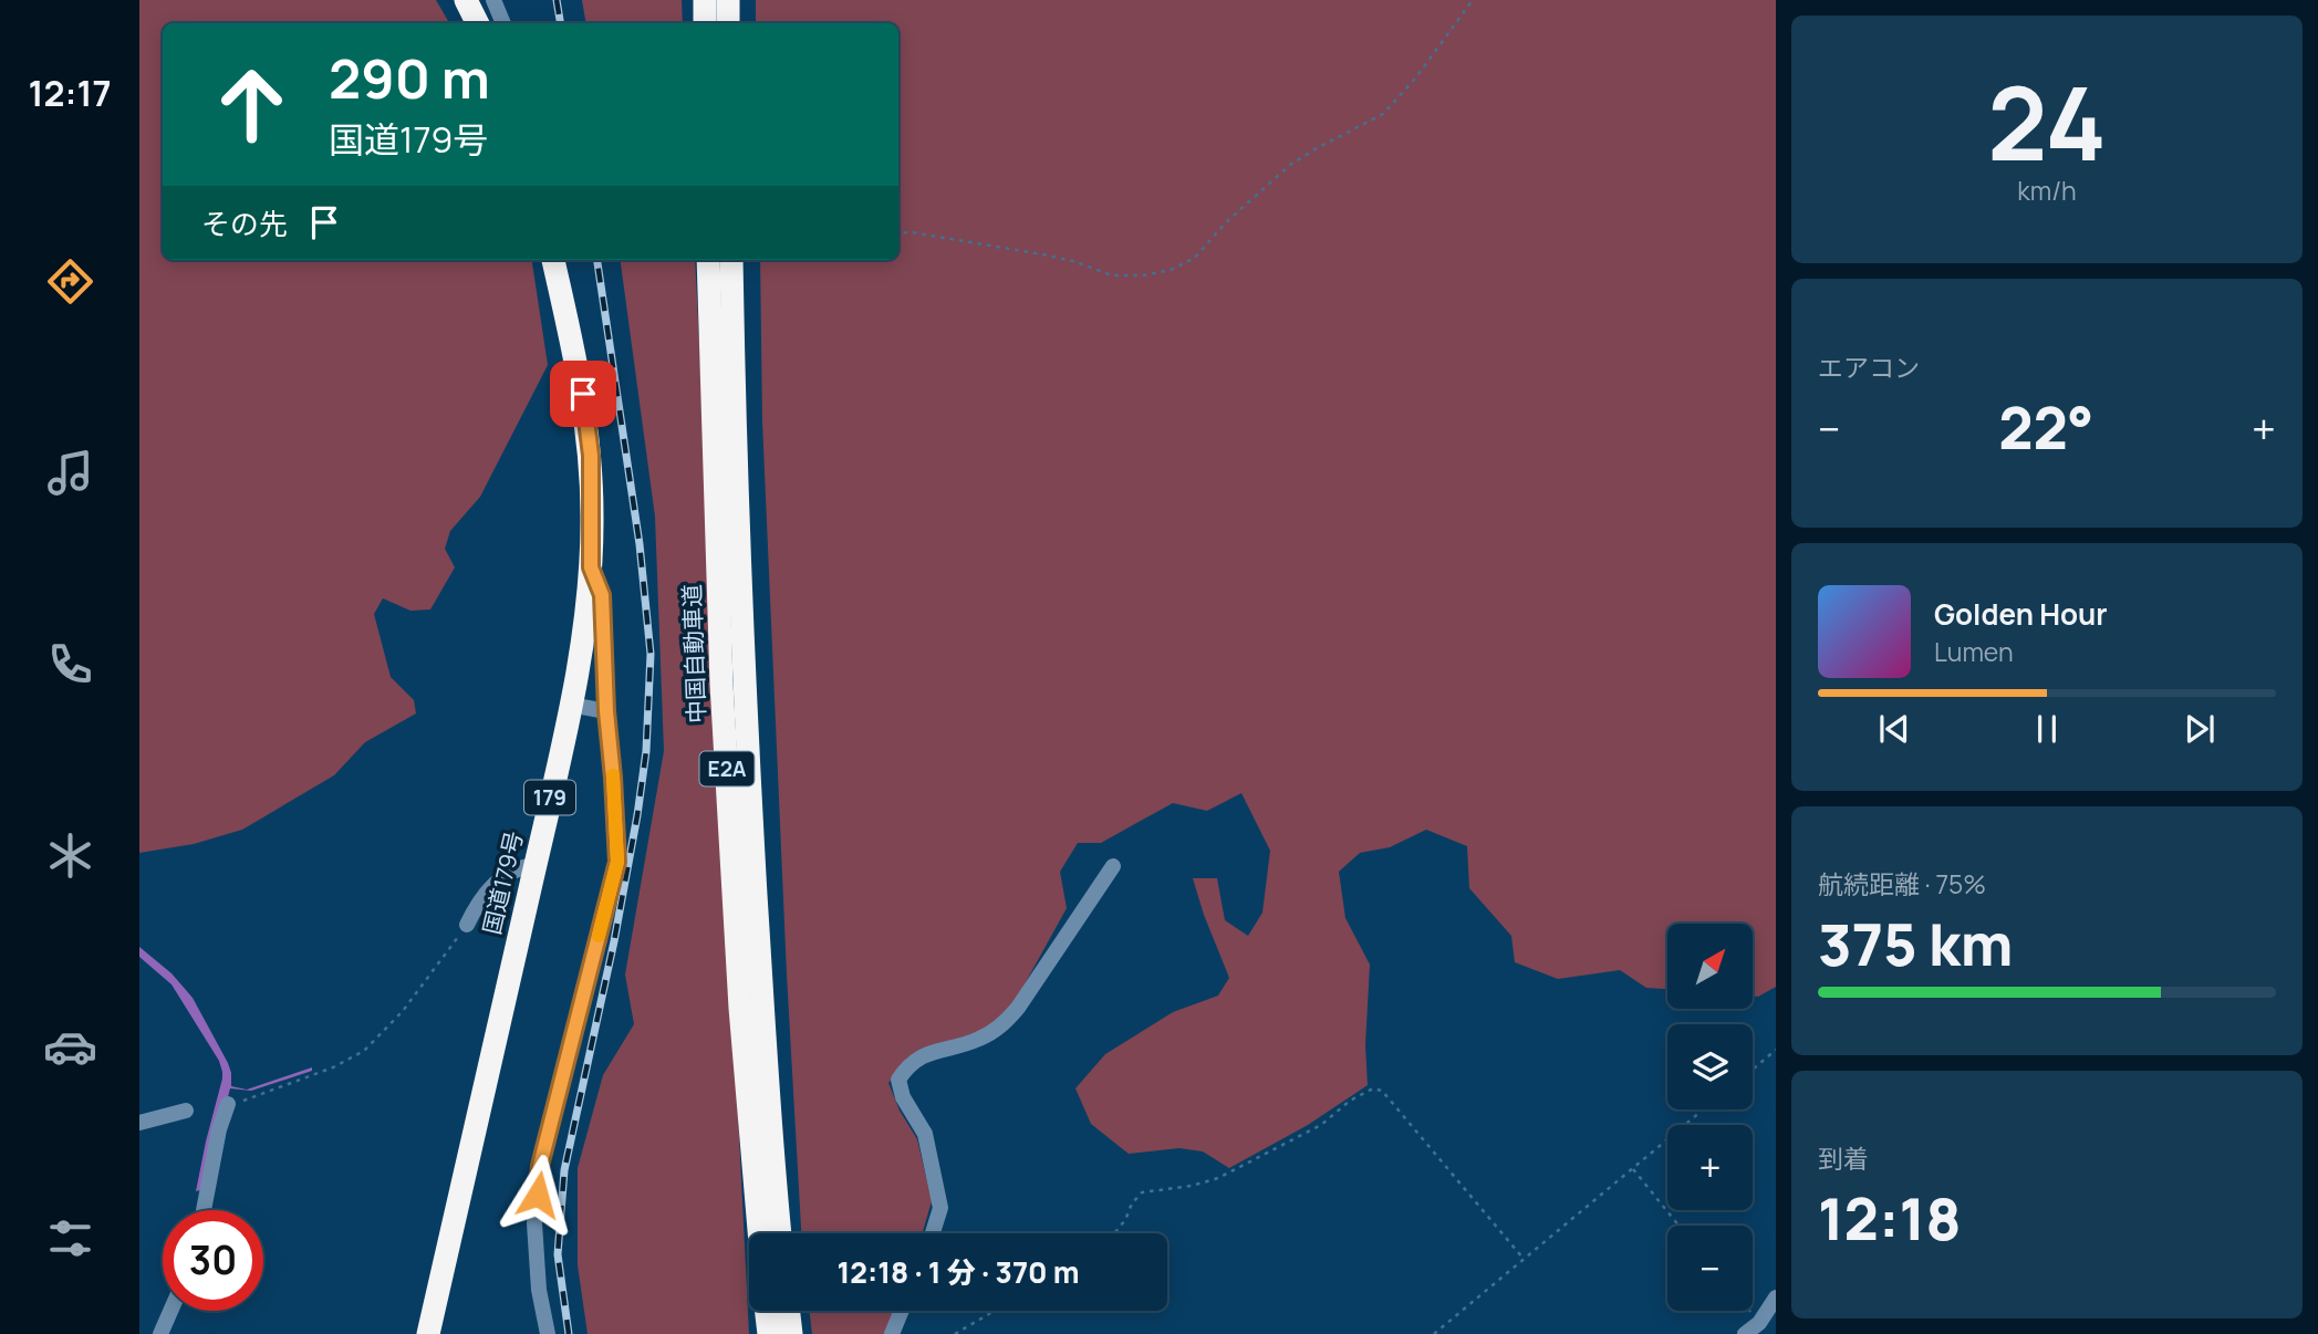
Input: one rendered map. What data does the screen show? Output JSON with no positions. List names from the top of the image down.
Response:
{
  "streets": {
    "highway": [
      "中国自動車道",
      "E2A",
      "179",
      "国道179号"
    ]
  },
  "north": "top right",
  "page": {
    "tabs": "12:17",
    "tile": [
      ["24", "km/h"],
      "エアコン",
      ["航続距離 · 75%", "375 km"],
      ["到着", "12:18"]
    ],
    "turn": ["290 m", "国道179号"],
    "then": "その先",
    "heat": ["−", "22°", "+"],
    "song": ["Golden Hour", "Lumen"],
    "map_buttons": ["+", "−"],
    "limit": "30",
    "trip": "12:18 · 1 分 · 370 m"
  }
}
